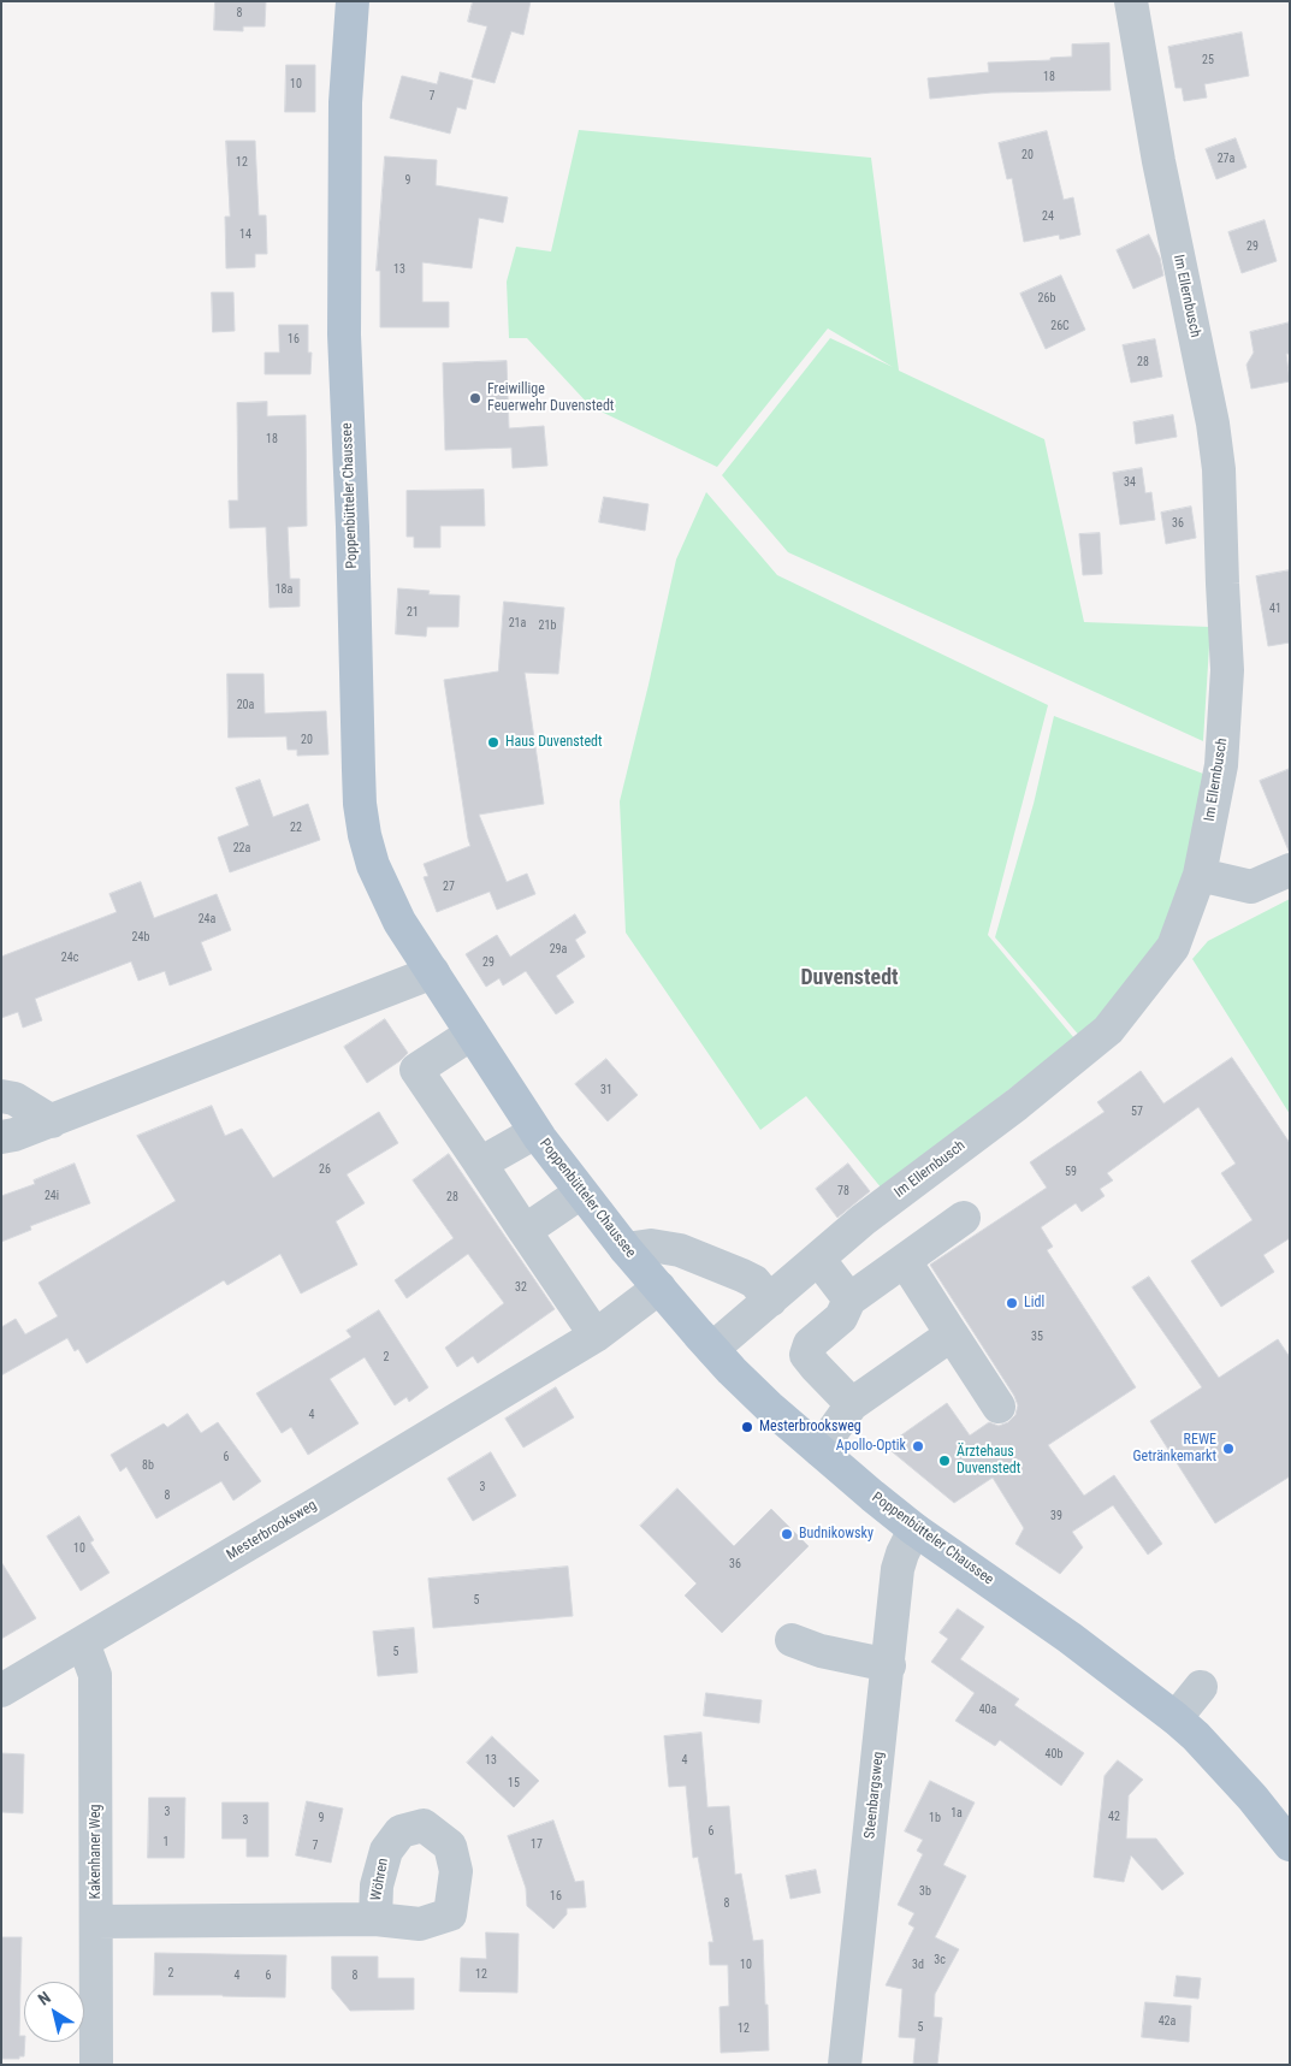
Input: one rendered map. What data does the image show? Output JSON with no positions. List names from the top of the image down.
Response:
{
  "streets": {
    "main road": ["Poppenbütteler Chaussee"],
    "street": [
      "Im Ellernbusch",
      "Mesterbrooksweg",
      "Steenbargsweg",
      "Kakenhaner Weg",
      "Wöhren"
    ]
  },
  "crossings": [
    ["Im Ellernbusch", "Poppenbütteler Chaussee"],
    ["Poppenbütteler Chaussee", "Mesterbrooksweg"],
    ["Poppenbütteler Chaussee", "Steenbargsweg"],
    ["Mesterbrooksweg", "Kakenhaner Weg"],
    ["Kakenhaner Weg", "Wöhren"]
  ],
  "districts": ["Duvenstedt"],
  "places": [
    "Freiwillige Feuerwehr Duvenstedt",
    "Haus Duvenstedt",
    "Lidl",
    "Mesterbrooksweg",
    "Apollo-Optik",
    "REWE Getränkemarkt",
    "Ärztehaus Duvenstedt",
    "Budnikowsky"
  ],
  "house_numbers": [
    "8",
    "25",
    "18",
    "10",
    "7",
    "20",
    "27a",
    "12",
    "9",
    "24",
    "14",
    "29",
    "13",
    "26b",
    "26C",
    "16",
    "28",
    "18",
    "34",
    "36",
    "18a",
    "41",
    "21",
    "21a",
    "21b",
    "20a",
    "20",
    "22",
    "22a",
    "27",
    "24a",
    "24b",
    "29a",
    "24c",
    "29",
    "31",
    "57",
    "26",
    "59",
    "78",
    "24i",
    "28",
    "32",
    "35",
    "2",
    "4",
    "6",
    "8b",
    "3",
    "8",
    "39",
    "10",
    "36",
    "5",
    "5",
    "40a",
    "40b",
    "13",
    "4",
    "15",
    "3",
    "1a",
    "42",
    "9",
    "1b",
    "3",
    "6",
    "1",
    "17",
    "7",
    "3b",
    "16",
    "8",
    "3c",
    "10",
    "3d",
    "2",
    "12",
    "4",
    "6",
    "8",
    "42a",
    "5",
    "12"
  ],
  "north": "top left"
}
